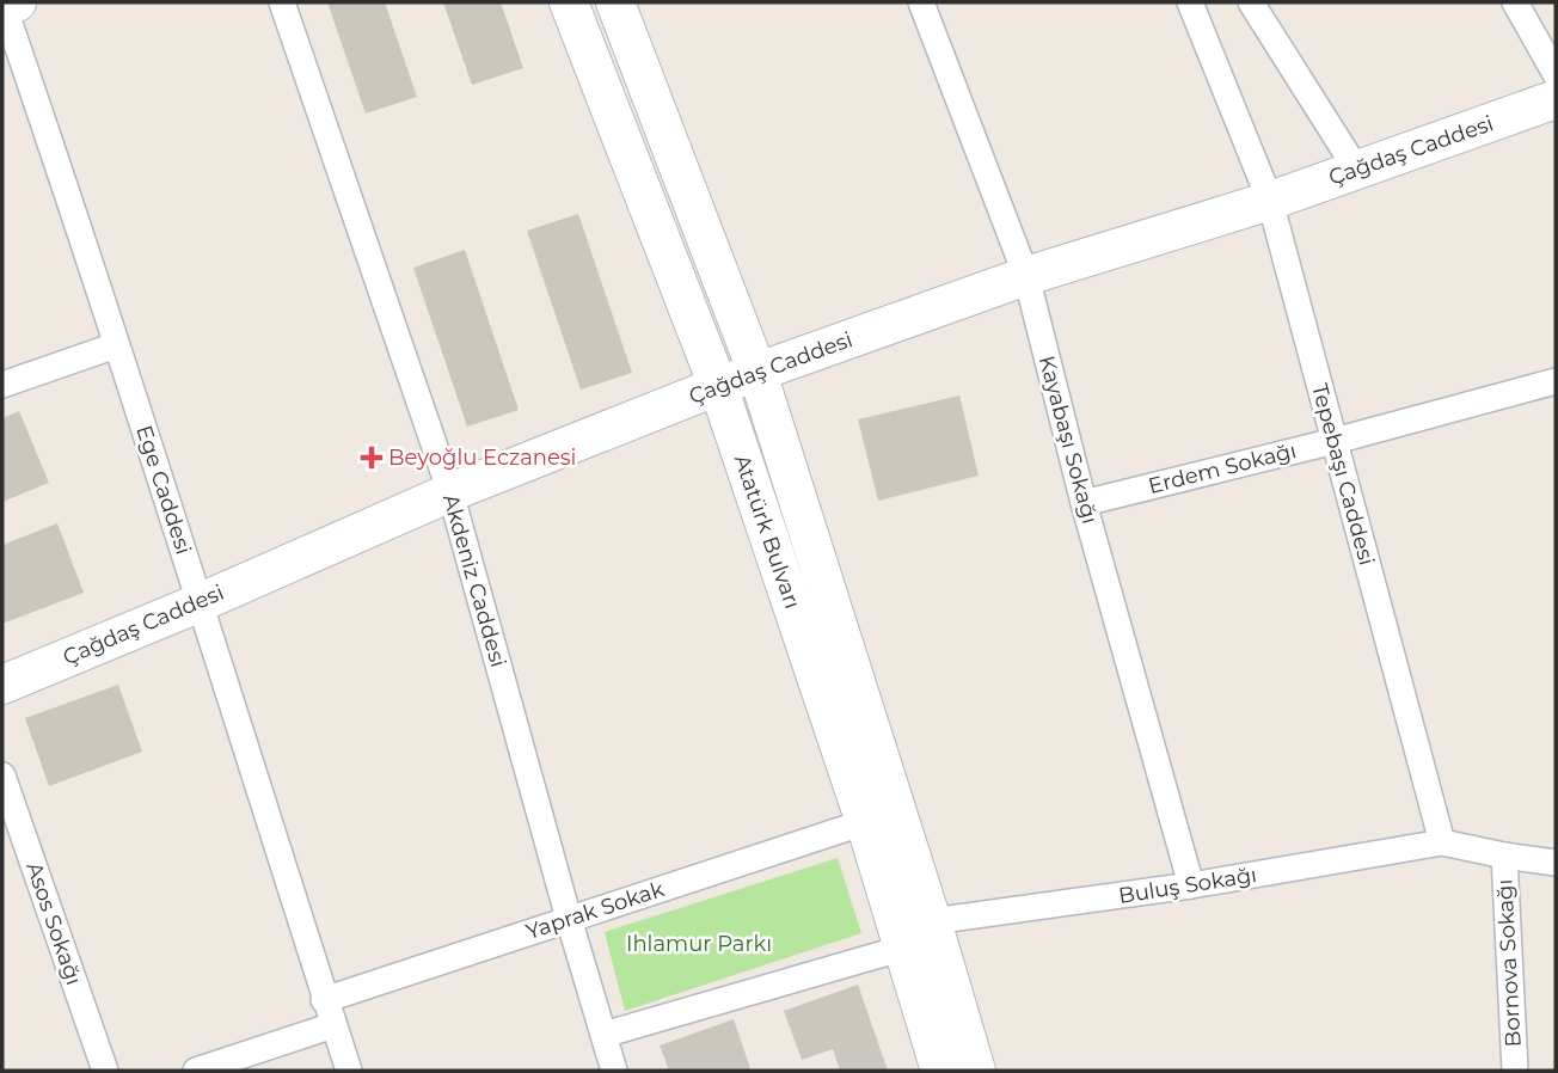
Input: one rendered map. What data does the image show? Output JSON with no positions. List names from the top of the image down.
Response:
{
  "streets": {
    "street": [
      "Çağdaş Caddesi",
      "Kayabaşı Sokağı",
      "Erdem Sokağı",
      "Tepebaşı Caddesi",
      "Ege Caddesi",
      "Atatürk Bulvarı",
      "Akdeniz Caddesi",
      "Buluş Sokağı",
      "Yaprak Sokak",
      "Asos Sokağı",
      "Bornova Sokağı"
    ]
  },
  "crossings": [
    ["Çağdaş Caddesi", "Kayabaşı Sokağı"],
    ["Çağdaş Caddesi", "Tepebaşı Caddesi"],
    ["Çağdaş Caddesi", "Ege Caddesi"],
    ["Çağdaş Caddesi", "Atatürk Bulvarı"],
    ["Çağdaş Caddesi", "Akdeniz Caddesi"],
    ["Kayabaşı Sokağı", "Erdem Sokağı"],
    ["Kayabaşı Sokağı", "Buluş Sokağı"],
    ["Erdem Sokağı", "Tepebaşı Caddesi"],
    ["Tepebaşı Caddesi", "Buluş Sokağı"],
    ["Ege Caddesi", "Yaprak Sokak"],
    ["Atatürk Bulvarı", "Yaprak Sokak"],
    ["Akdeniz Caddesi", "Yaprak Sokak"]
  ],
  "parks": ["Ihlamur Parkı"],
  "places": {
    "health": ["Beyoğlu Eczanesi"]
  }
}
